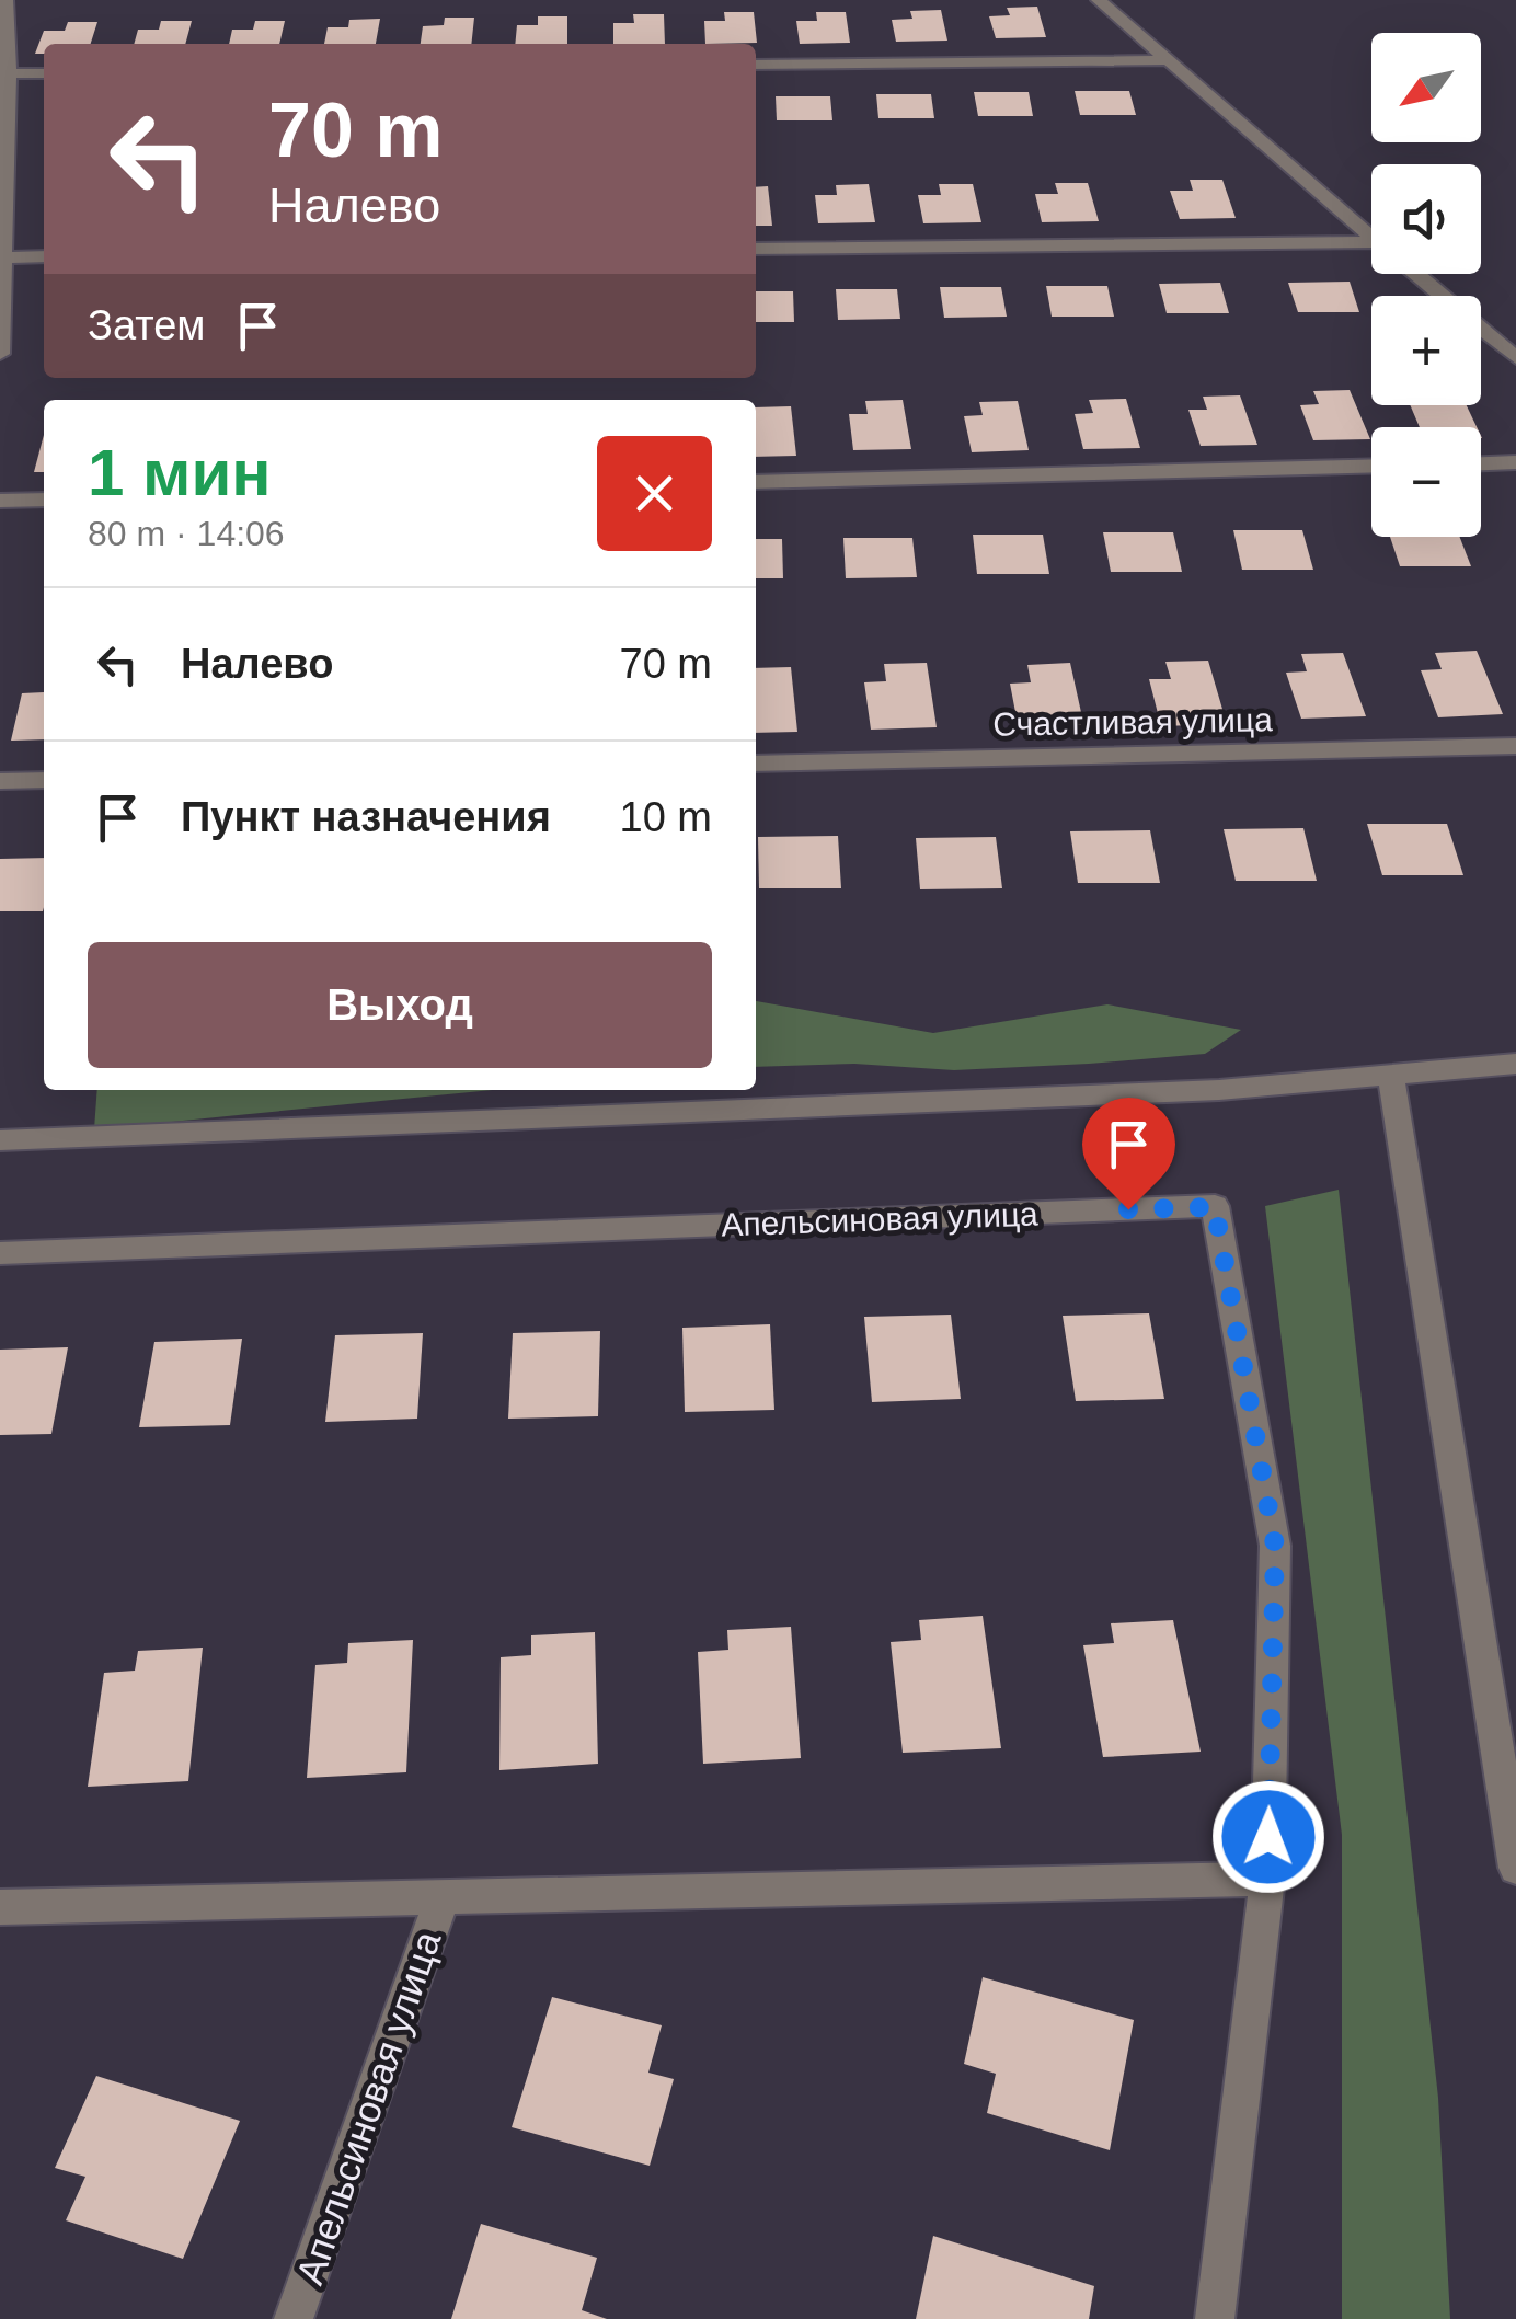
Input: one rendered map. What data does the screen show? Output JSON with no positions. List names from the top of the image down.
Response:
{
  "streets": {
    "street": ["Счастливая улица", "Апельсиновая улица"]
  },
  "north": "bottom left",
  "page": {
    "map_buttons": ["+", "−"],
    "turn": ["70 m", "Налево"],
    "then": "Затем",
    "heading": ["1 мин", "80 m · 14:06"],
    "list": [
      {
        "name": "Налево",
        "value": "70 m"
      },
      {
        "name": "Пункт назначения",
        "value": "10 m"
      }
    ],
    "buttons": "Выход"
  }
}
